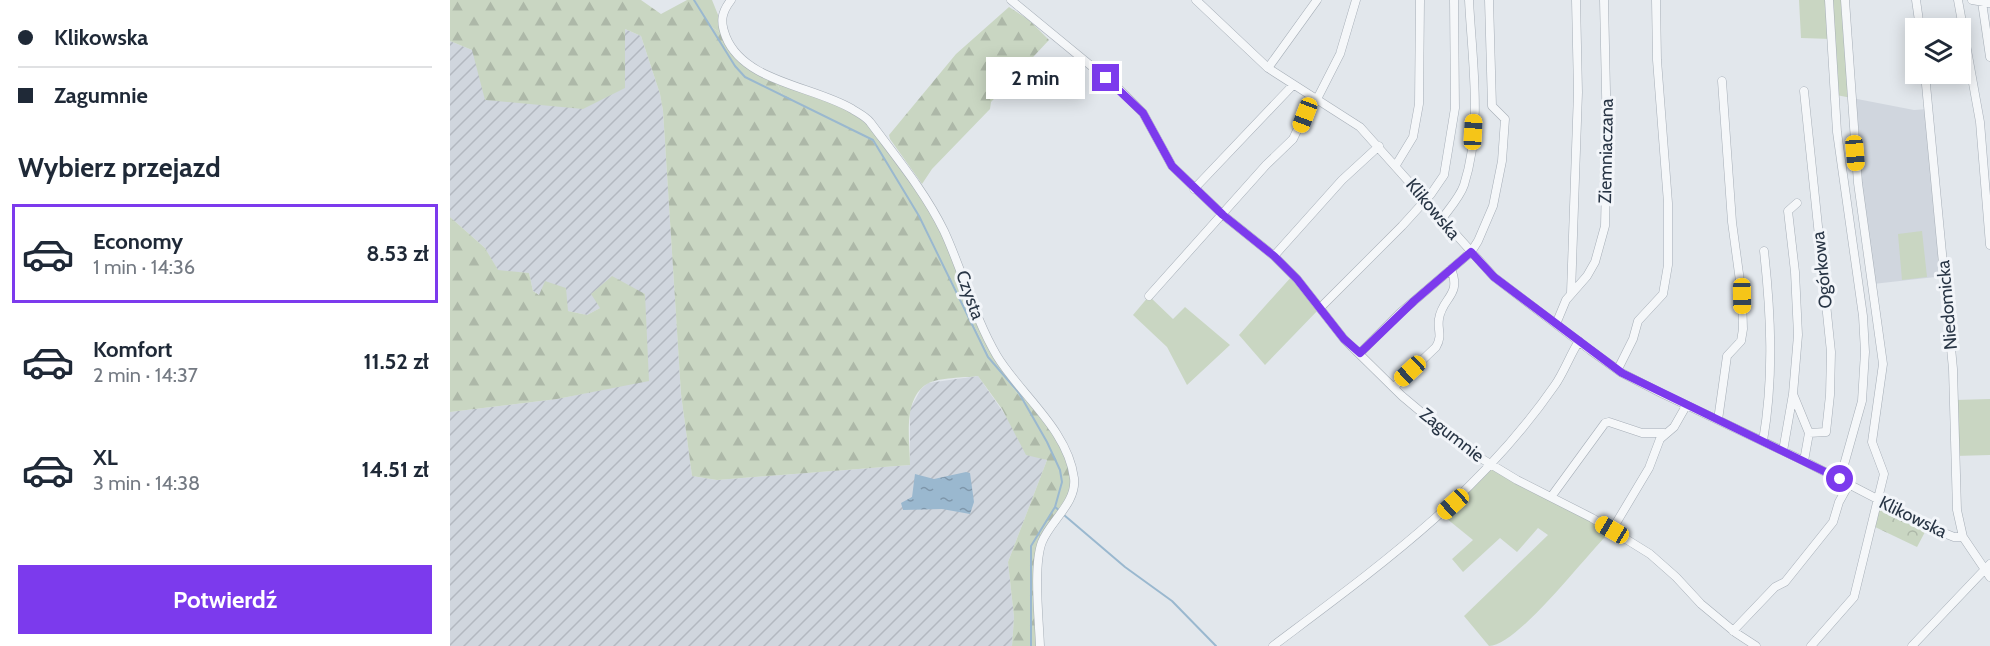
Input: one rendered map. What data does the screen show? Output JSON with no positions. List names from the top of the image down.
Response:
{
  "streets": {
    "street": [
      "Ziemniaczana",
      "Klikowska",
      "Ogórkowa",
      "Czysta",
      "Niedomicka",
      "Zagumnie"
    ]
  },
  "crossings": [
    ["Ziemniaczana", "Klikowska"],
    ["Klikowska", "Niedomicka"]
  ],
  "page": {
    "banner": ["Klikowska", "Zagumnie"],
    "bubble": "2 min",
    "heading": "Wybierz przejazd",
    "list": [
      {
        "name": "Economy",
        "note": "1 min · 14:36",
        "value": "8.53 zł"
      },
      {
        "name": "Komfort",
        "note": "2 min · 14:37",
        "value": "11.52 zł"
      },
      {
        "name": "XL",
        "note": "3 min · 14:38",
        "value": "14.51 zł"
      }
    ],
    "buttons": "Potwierdź"
  }
}
